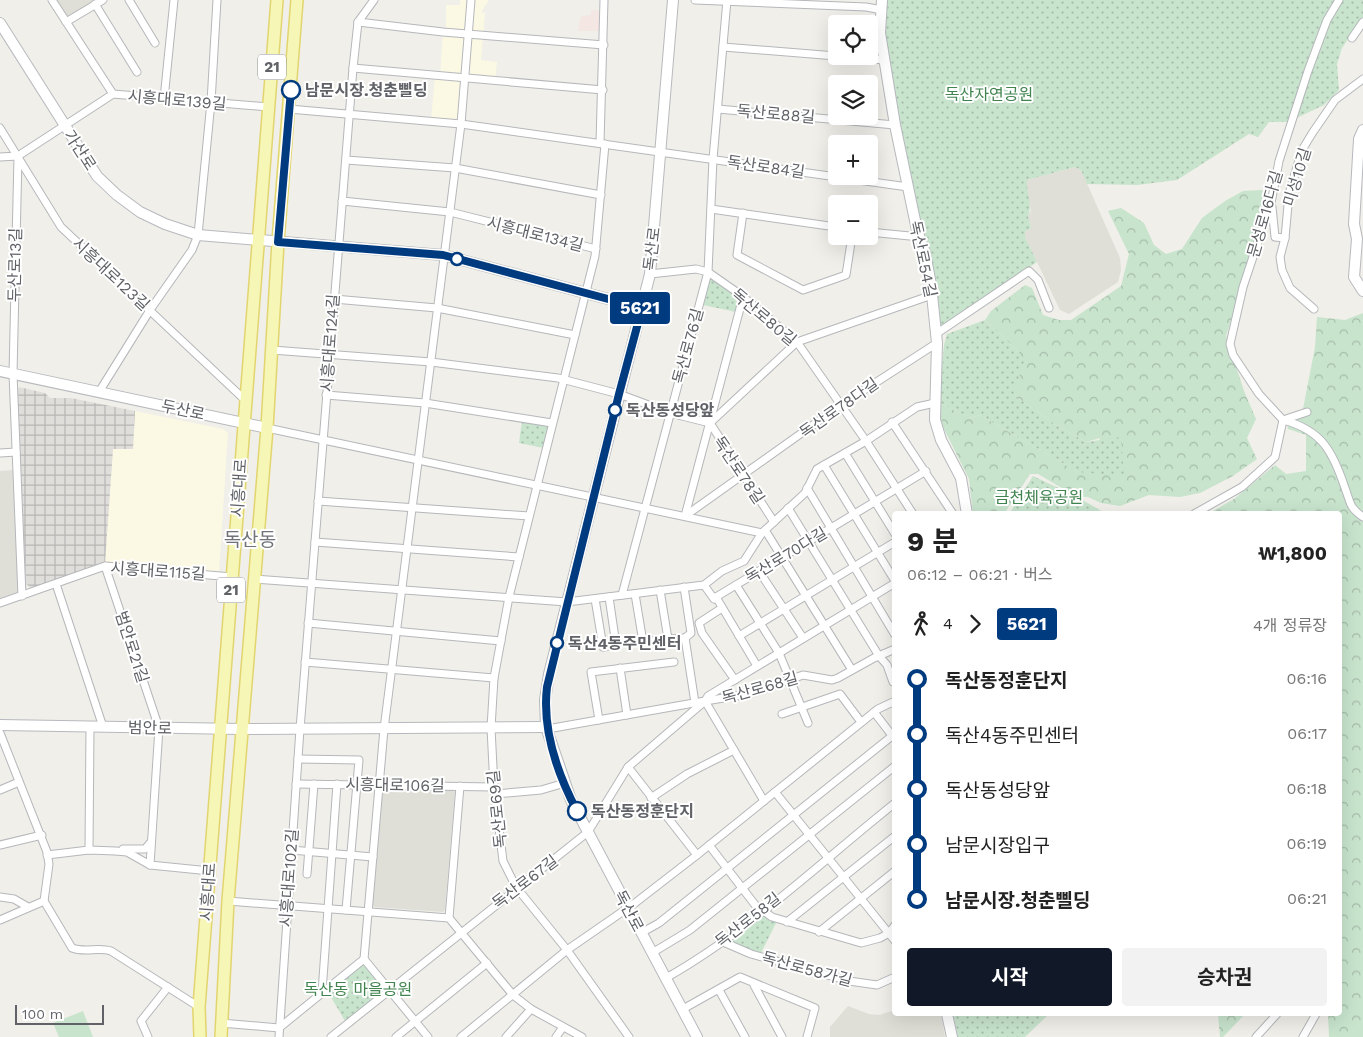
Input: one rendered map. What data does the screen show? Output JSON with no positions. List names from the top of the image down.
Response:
{
  "streets": {
    "main road": [
      "21",
      "가산로",
      "독산로",
      "독산로54길",
      "두산로",
      "시흥대로",
      "범안로"
    ],
    "street": [
      "시흥대로139길",
      "독산로88길",
      "독산로84길",
      "미성10길",
      "문성로16다길",
      "시흥대로134길",
      "두산로13길",
      "시흥대로123길",
      "독산로80길",
      "시흥대로124길",
      "독산로76길",
      "독산로78다길",
      "독산로78길",
      "독산로70다길",
      "시흥대로115길",
      "범안로21길",
      "독산로68길",
      "시흥대로106길",
      "독산로69길",
      "시흥대로102길",
      "독산로67길",
      "독산로58길",
      "독산로58가길"
    ]
  },
  "crossings": [
    ["시흥대로139길", "가산로"],
    ["시흥대로139길", "두산로13길"],
    ["시흥대로139길", "시흥대로123길"],
    ["시흥대로139길", "시흥대로"],
    ["독산로88길", "독산로54길"],
    ["가산로", "독산로"],
    ["가산로", "시흥대로124길"],
    ["가산로", "시흥대로"],
    ["독산로84길", "시흥대로134길"],
    ["독산로84길", "독산로"],
    ["독산로84길", "독산로54길"],
    ["독산로84길", "시흥대로"],
    ["미성10길", "문성로16다길"],
    ["독산로", "독산로78길"],
    ["독산로", "독산로68길"],
    ["독산로", "범안로"],
    ["독산로", "독산로67길"],
    ["독산로", "독산로58길"],
    ["독산로54길", "독산로78다길"],
    ["두산로13길", "시흥대로123길"],
    ["두산로13길", "두산로"],
    ["두산로13길", "시흥대로115길"],
    ["시흥대로123길", "시흥대로"],
    ["독산로80길", "독산로76길"],
    ["독산로80길", "독산로78다길"],
    ["독산로80길", "독산로70다길"],
    ["시흥대로124길", "독산로78길"],
    ["독산로76길", "독산로78길"],
    ["독산로78다길", "독산로78길"],
    ["두산로", "시흥대로"],
    ["독산로78길", "시흥대로"],
    ["시흥대로", "시흥대로115길"],
    ["시흥대로", "범안로"],
    ["시흥대로115길", "범안로21길"],
    ["범안로21길", "범안로"],
    ["독산로68길", "독산로67길"],
    ["범안로", "독산로69길"],
    ["범안로", "시흥대로102길"],
    ["시흥대로106길", "독산로69길"],
    ["시흥대로106길", "시흥대로102길"],
    ["독산로69길", "독산로67길"],
    ["독산로58길", "독산로58가길"]
  ],
  "districts": ["독산동"],
  "parks": ["독산자연공원", "금천체육공원", "독산동 마을공원"],
  "places": [
    "남문시장.청춘삘딩",
    "독산동성당앞",
    "독산4동주민센터",
    "독산동정훈단지"
  ],
  "lines": ["bus line 5621"],
  "scale_bar": "100 m",
  "page": {
    "on_map": "5621",
    "map_buttons": ["+", "−"],
    "heading": ["9 분", "06:12 – 06:21 · 버스", "₩1,800"],
    "legs": ["4", "5621", "4개 정류장"],
    "list": [
      {
        "name": "독산동정훈단지",
        "value": "06:16"
      },
      {
        "name": "독산4동주민센터",
        "value": "06:17"
      },
      {
        "name": "독산동성당앞",
        "value": "06:18"
      },
      {
        "name": "남문시장입구",
        "value": "06:19"
      },
      {
        "name": "남문시장.청춘삘딩",
        "value": "06:21"
      }
    ],
    "buttons": ["시작", "승차권"],
    "scale": "100 m"
  }
}
